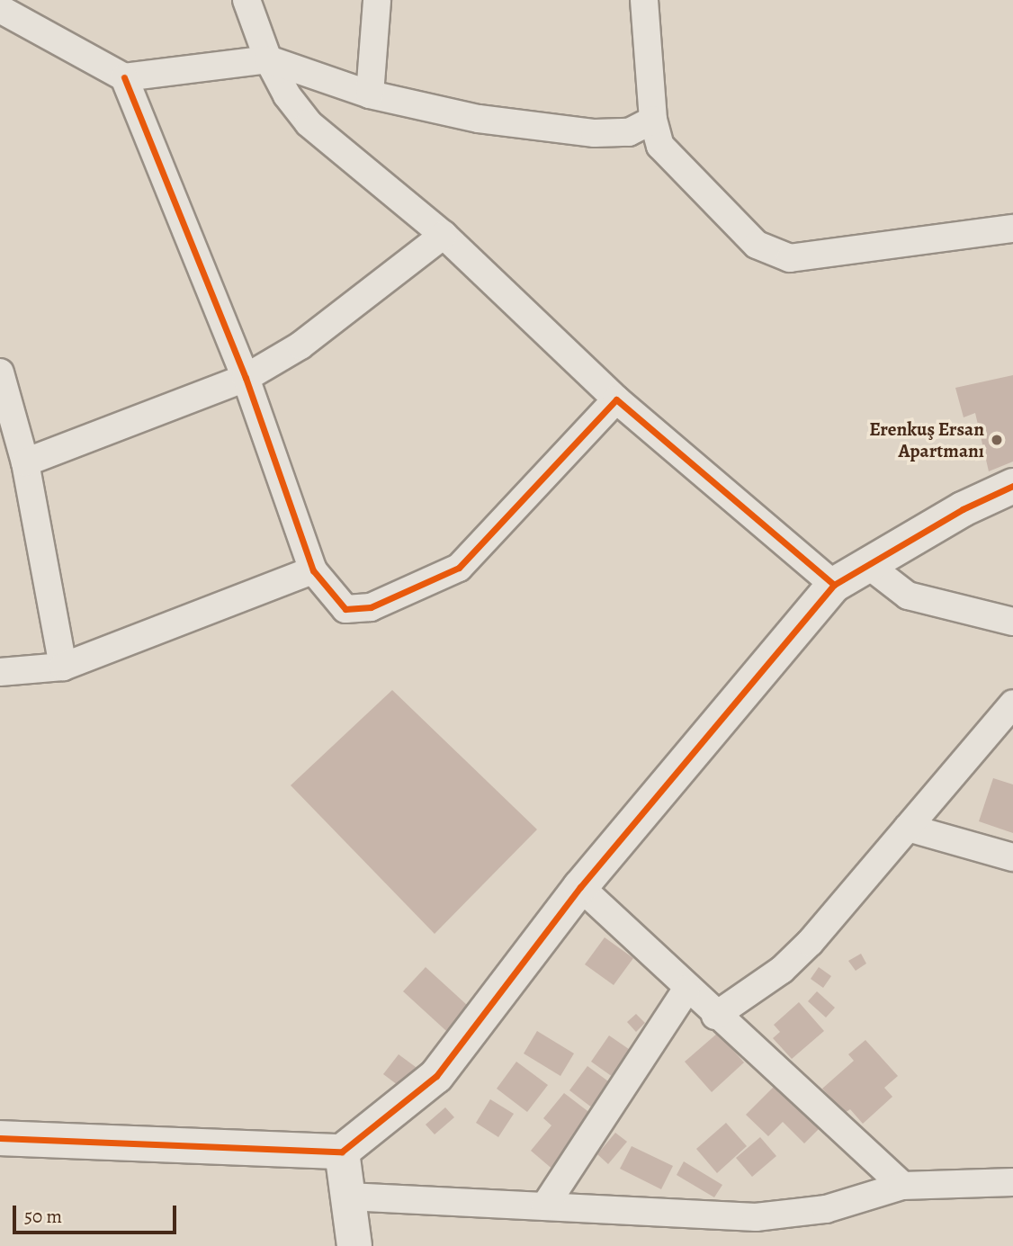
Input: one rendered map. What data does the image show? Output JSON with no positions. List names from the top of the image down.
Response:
{
  "places": ["Erenkuş Ersan Apartmanı"],
  "scale_bar": "50 m"
}
